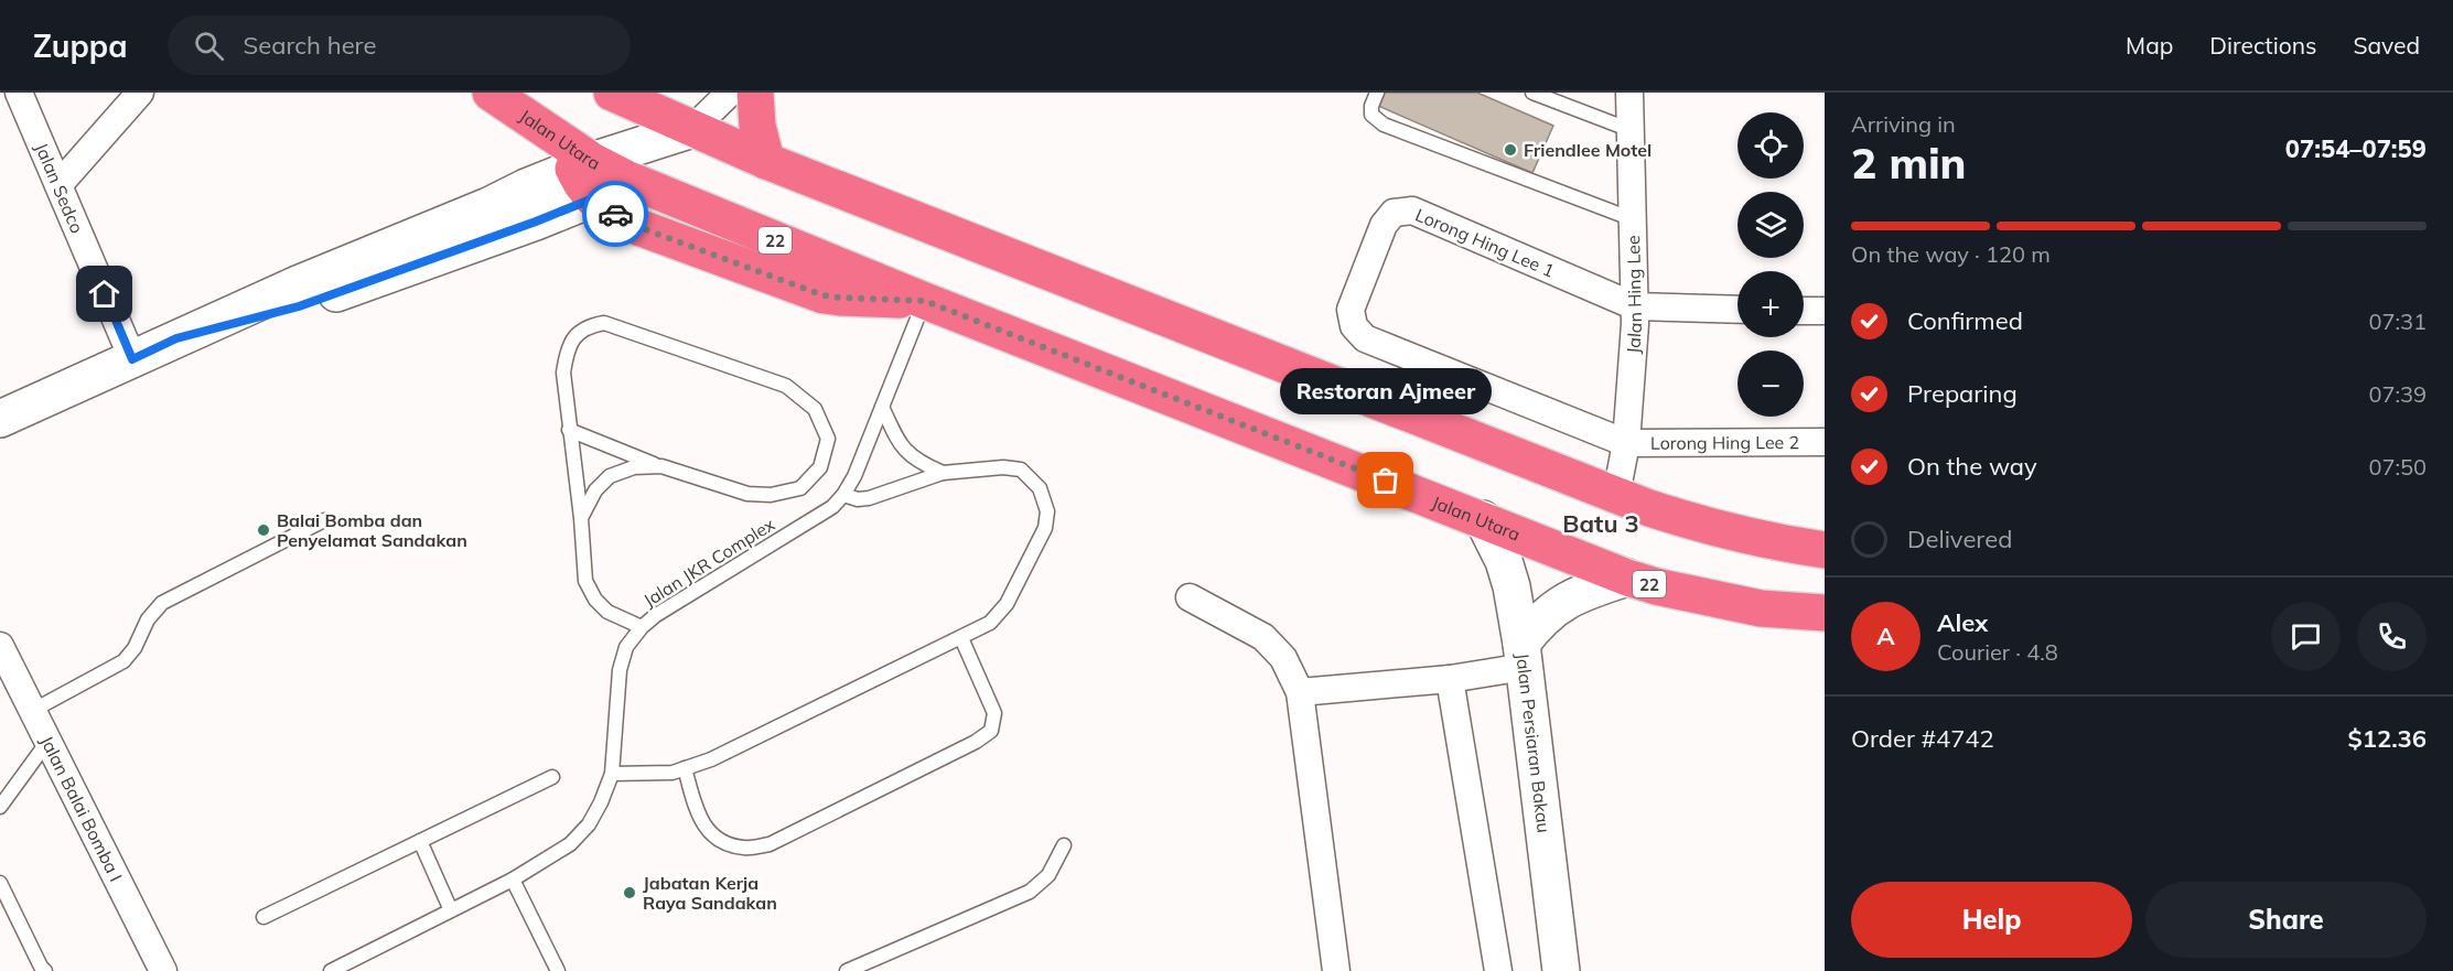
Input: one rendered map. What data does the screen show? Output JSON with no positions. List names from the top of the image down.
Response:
{
  "streets": {
    "highway": ["Jalan Utara", "22"],
    "main road": ["Jalan Persiaran Bakau"],
    "street": [
      "Jalan Sedco",
      "Lorong Hing Lee 1",
      "Jalan Hing Lee",
      "Lorong Hing Lee 2",
      "Jalan Balai Bomba I"
    ],
    "lane": ["Jalan JKR Complex"]
  },
  "crossings": [
    ["Jalan Utara", "Jalan JKR Complex"],
    ["Jalan Utara", "Jalan Persiaran Bakau"],
    ["Lorong Hing Lee 1", "Jalan Hing Lee"],
    ["Lorong Hing Lee 1", "Lorong Hing Lee 2"],
    ["Jalan Hing Lee", "Lorong Hing Lee 2"]
  ],
  "districts": ["Batu 3"],
  "places": [
    "Friendlee Motel",
    "Restoran Ajmeer",
    "Balai Bomba dan Penyelamat Sandakan",
    "Jabatan Kerja Raya Sandakan"
  ],
  "page": {
    "header": "Zuppa",
    "search": "Search here",
    "nav": ["Map", "Directions", "Saved"],
    "heading": ["2 min", "Arriving in", "07:54–07:59"],
    "panel": [
      "Alex",
      "Courier · 4.8",
      "Order #4742",
      "$12.36"
    ],
    "map_buttons": ["+", "−"],
    "bar": "On the way · 120 m",
    "list": [
      ["Confirmed", "07:31"],
      ["Preparing", "07:39"],
      ["On the way", "07:50"],
      "Delivered"
    ],
    "bubble": "Restoran Ajmeer",
    "round": "A",
    "buttons": ["Help", "Share"]
  }
}
